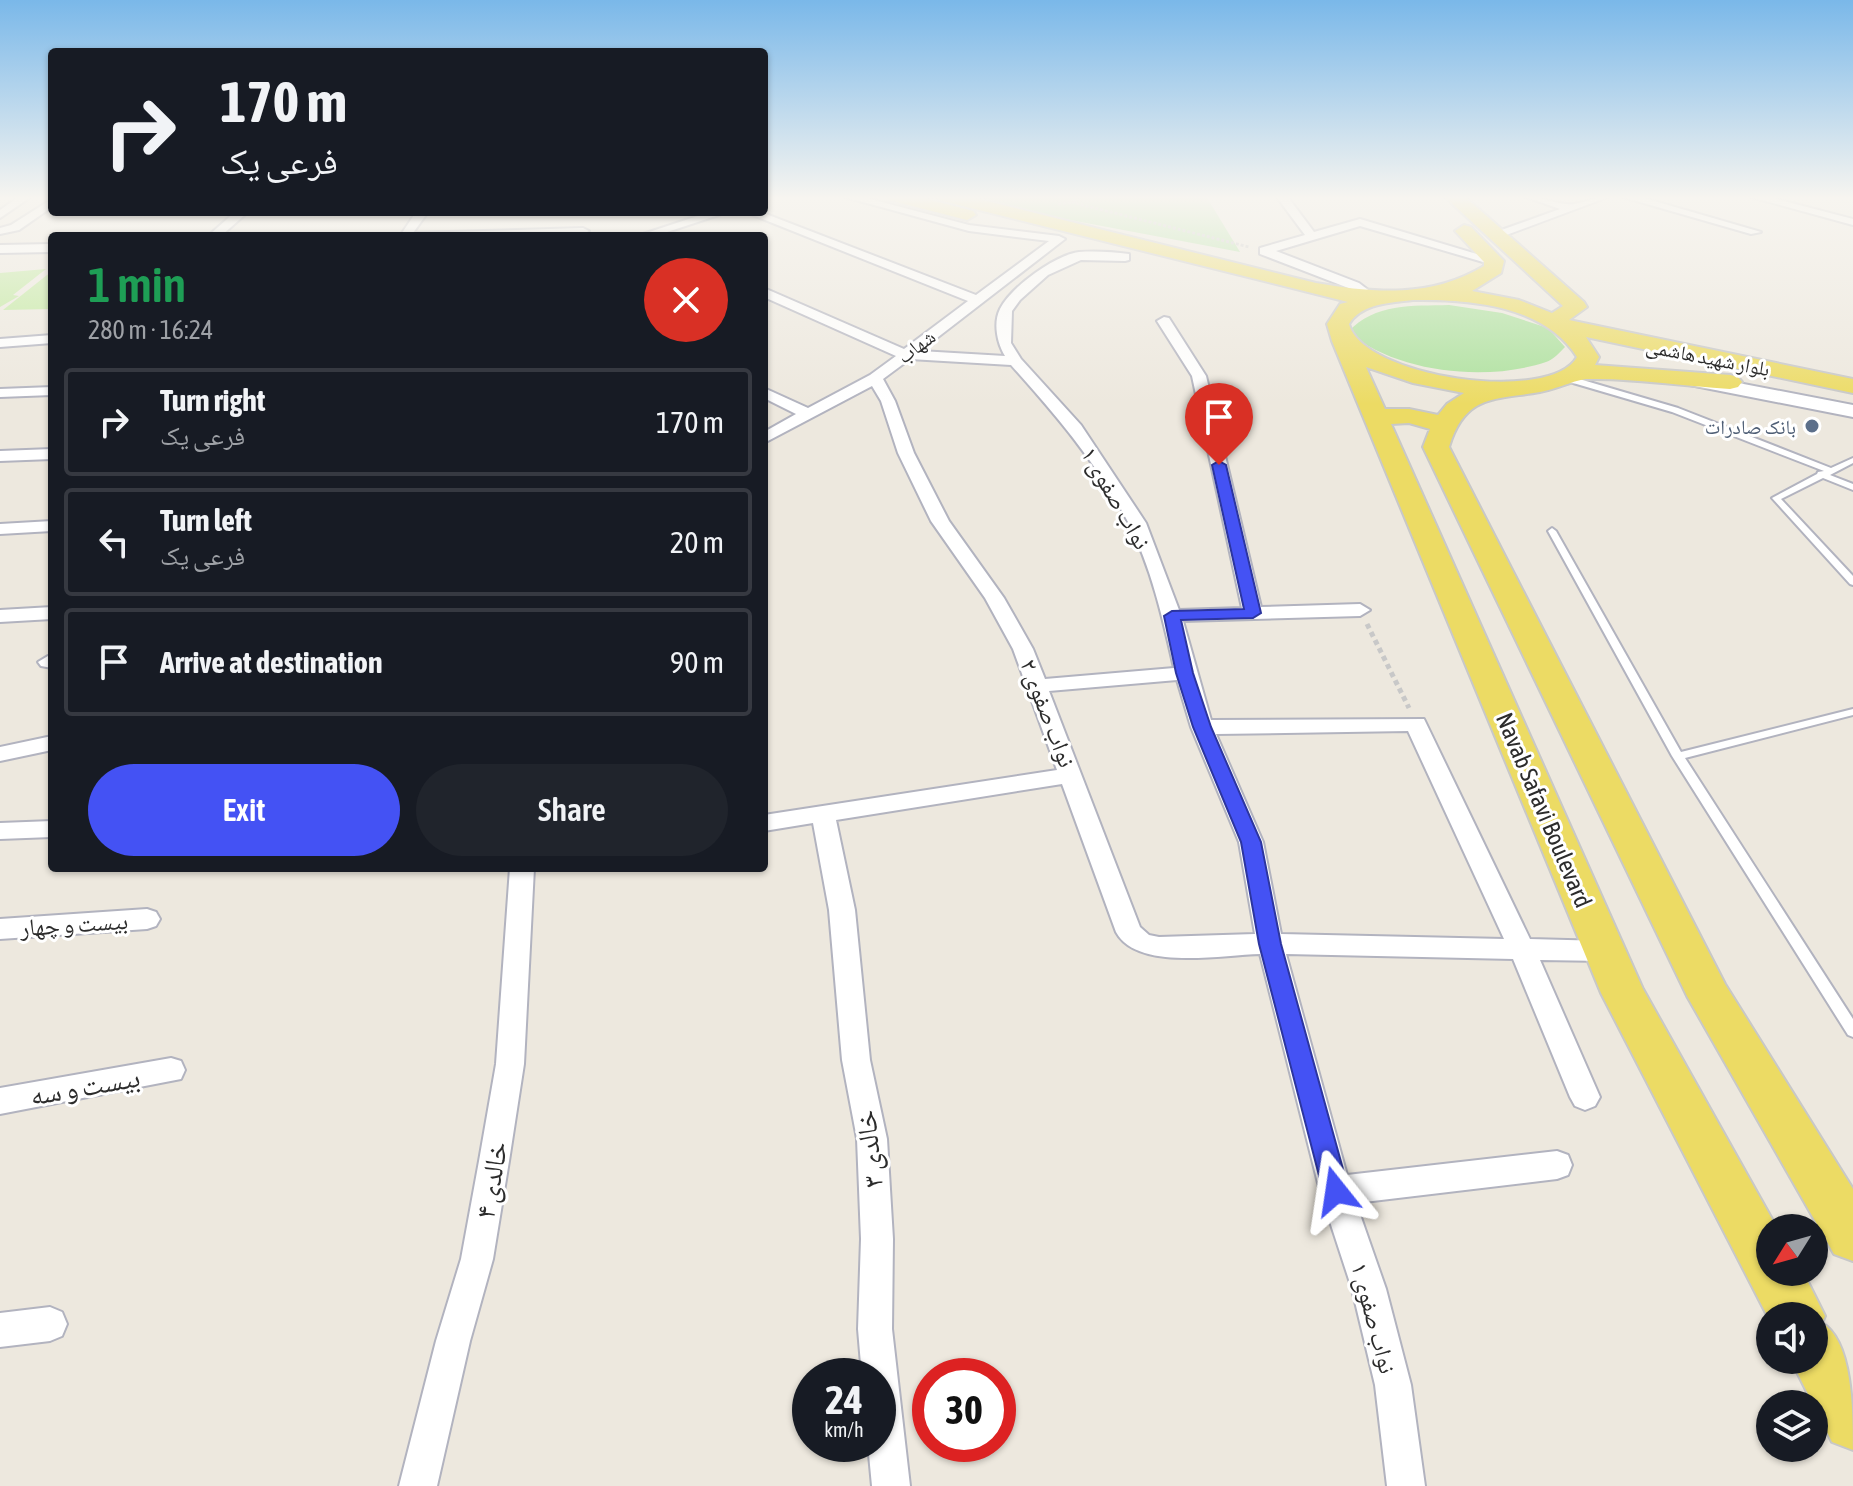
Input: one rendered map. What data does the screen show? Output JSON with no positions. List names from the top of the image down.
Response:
{
  "streets": {
    "main road": ["بلوار شهید هاشمی", "Navab Safavi Boulevard"],
    "street": [
      "شهاب",
      "نواب صفوی ۱",
      "نواب صفوی ۲",
      "بیست و چهار",
      "بیست و سه",
      "خالدی ۳",
      "خالدی ۴"
    ]
  },
  "crossings": [
    ["شهاب", "نواب صفوی ۲"],
    ["نواب صفوی ۱", "نواب صفوی ۲"],
    ["نواب صفوی ۲", "Navab Safavi Boulevard"]
  ],
  "places": ["بانک صادرات"],
  "north": "bottom left",
  "page": {
    "turn": ["170 m", "فرعی یک"],
    "heading": ["1 min", "280 m · 16:24"],
    "list": [
      {
        "name": "Turn right",
        "note": "فرعی یک",
        "value": "170 m"
      },
      {
        "name": "Turn left",
        "note": "فرعی یک",
        "value": "20 m"
      },
      {
        "name": "Arrive at destination",
        "value": "90 m"
      }
    ],
    "buttons": ["Exit", "Share"],
    "speed": "24 km/h",
    "limit": "30"
  }
}
